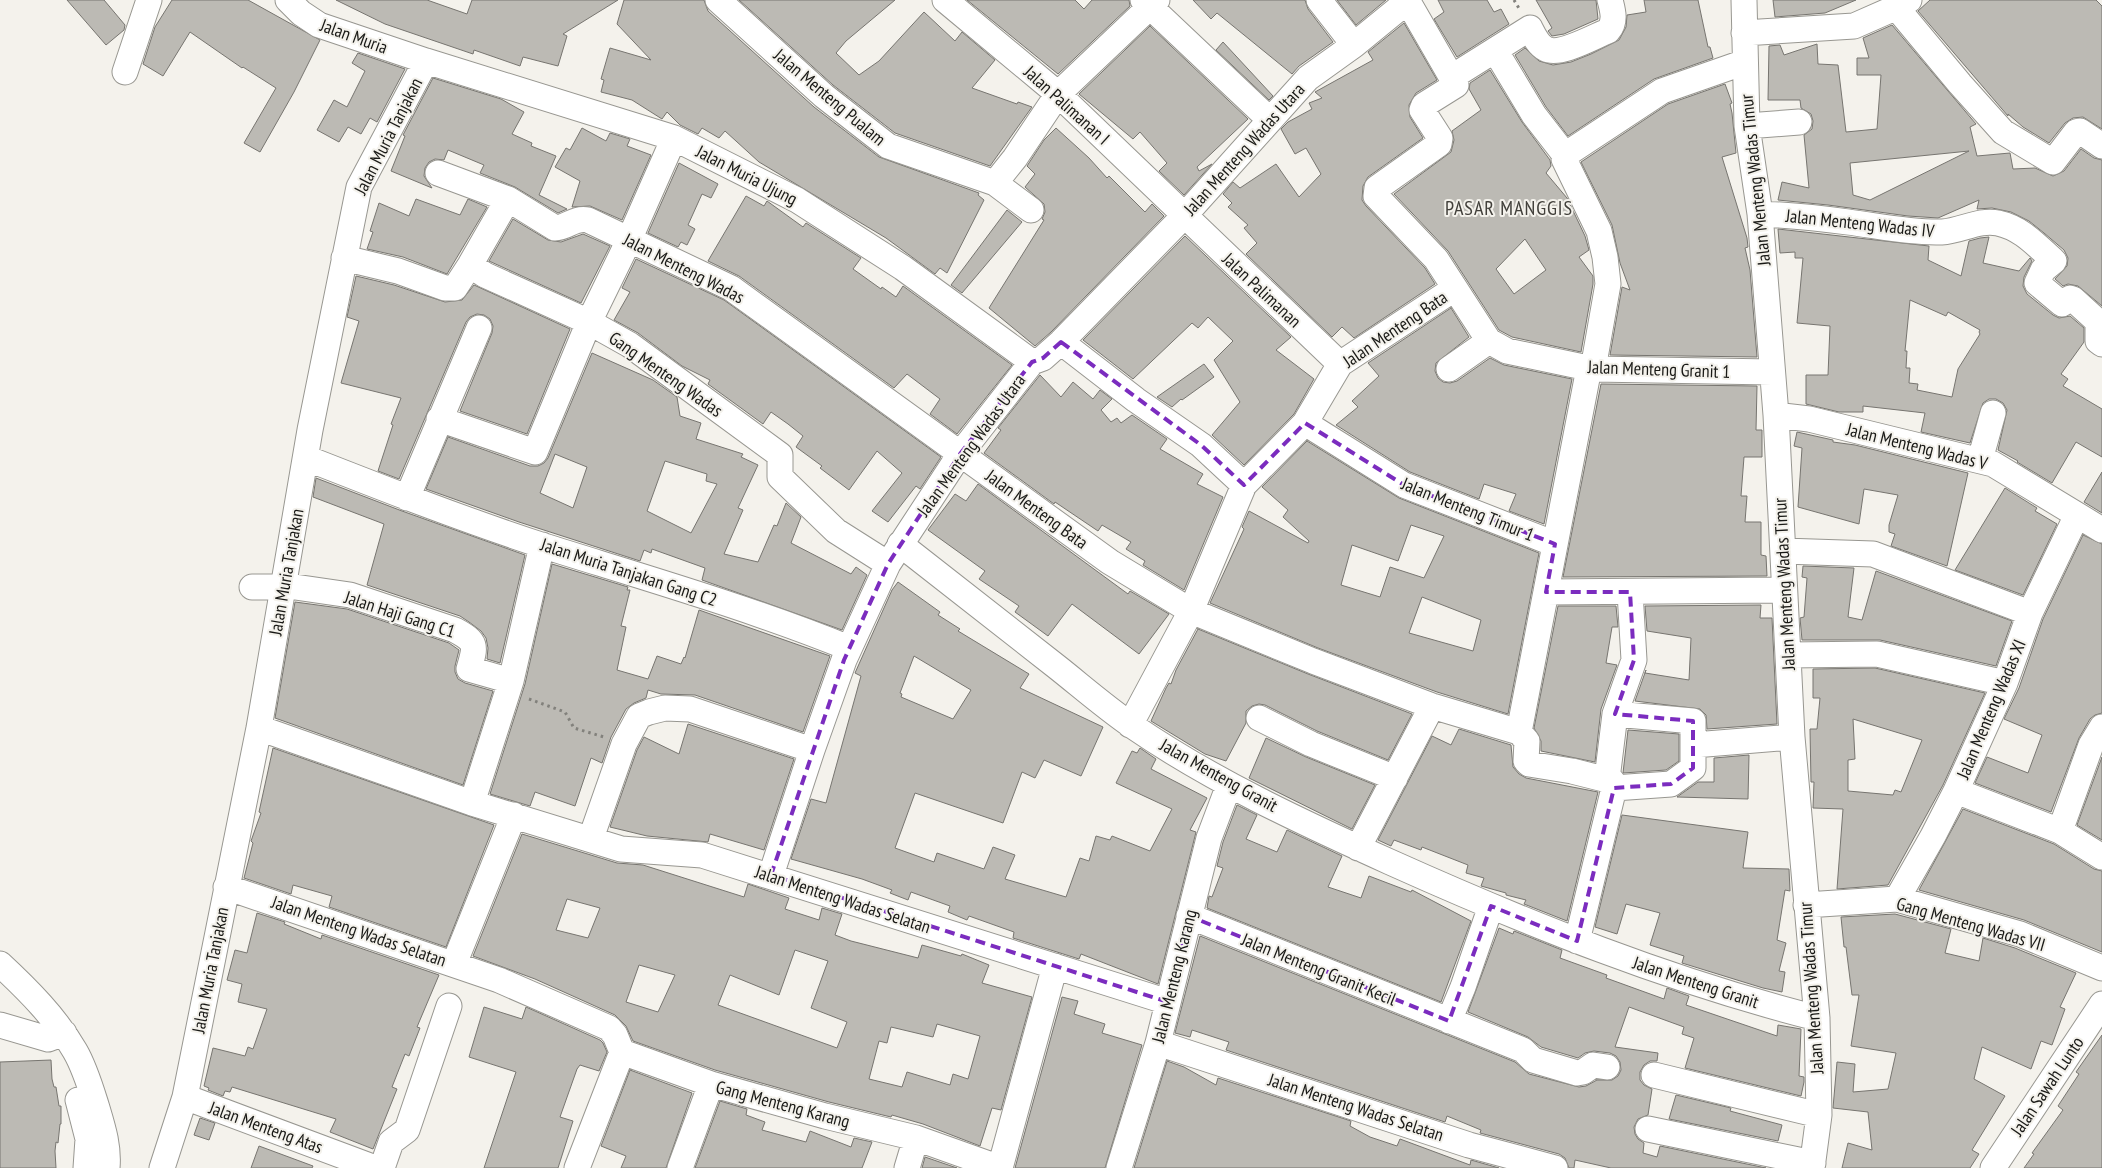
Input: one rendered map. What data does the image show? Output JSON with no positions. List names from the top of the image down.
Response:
{
  "streets": {
    "street": [
      "Jalan Muria",
      "Jalan Menteng Pualam",
      "Jalan Palimanan I",
      "Jalan Muria Tanjakan",
      "Jalan Menteng Wadas Utara",
      "Jalan Muria Ujung",
      "Jalan Menteng Wadas Timur",
      "Jalan Menteng Wadas IV",
      "Jalan Menteng Wadas",
      "Jalan Palimanan",
      "Jalan Menteng Bata",
      "Jalan Menteng Granit 1",
      "Gang Menteng Wadas",
      "Jalan Menteng Wadas V",
      "Jalan Menteng Timur 1",
      "Jalan Muria Tanjakan Gang C2",
      "Jalan Haji Gang C1",
      "Jalan Menteng Wadas XI",
      "Jalan Menteng Granit",
      "Jalan Menteng Wadas Selatan",
      "Gang Menteng Wadas VII",
      "Jalan Menteng Granit Kecil",
      "Jalan Menteng Karang",
      "Jalan Sawah Lunto",
      "Gang Menteng Karang",
      "Jalan Menteng Atas"
    ]
  },
  "crossings": [
    ["Jalan Muria", "Jalan Muria Tanjakan"],
    ["Jalan Muria", "Jalan Muria Ujung"],
    ["Jalan Palimanan I", "Jalan Menteng Wadas Utara"],
    ["Jalan Palimanan I", "Jalan Palimanan"],
    ["Jalan Muria Tanjakan", "Jalan Muria Ujung"],
    ["Jalan Muria Tanjakan", "Jalan Muria Tanjakan Gang C2"],
    ["Jalan Muria Tanjakan", "Jalan Haji Gang C1"],
    ["Jalan Muria Tanjakan", "Jalan Menteng Wadas Selatan"],
    ["Jalan Muria Tanjakan", "Jalan Menteng Atas"],
    ["Jalan Menteng Wadas Utara", "Jalan Muria Ujung"],
    ["Jalan Menteng Wadas Utara", "Jalan Menteng Wadas"],
    ["Jalan Menteng Wadas Utara", "Jalan Palimanan"],
    ["Jalan Menteng Wadas Utara", "Jalan Menteng Bata"],
    ["Jalan Menteng Wadas Utara", "Gang Menteng Wadas"],
    ["Jalan Menteng Wadas Utara", "Jalan Muria Tanjakan Gang C2"],
    ["Jalan Menteng Wadas Utara", "Jalan Menteng Granit"],
    ["Jalan Menteng Wadas Utara", "Jalan Menteng Wadas Selatan"],
    ["Jalan Menteng Wadas Timur", "Jalan Menteng Wadas IV"],
    ["Jalan Menteng Wadas Timur", "Jalan Menteng Granit 1"],
    ["Jalan Menteng Wadas Timur", "Jalan Menteng Wadas V"],
    ["Jalan Menteng Wadas Timur", "Jalan Menteng Granit"],
    ["Jalan Menteng Wadas Timur", "Gang Menteng Wadas VII"],
    ["Jalan Menteng Wadas", "Jalan Menteng Bata"],
    ["Jalan Palimanan", "Jalan Menteng Bata"],
    ["Jalan Menteng Bata", "Jalan Menteng Timur 1"],
    ["Jalan Menteng Bata", "Jalan Menteng Granit"],
    ["Jalan Menteng Granit 1", "Jalan Menteng Timur 1"],
    ["Gang Menteng Wadas", "Jalan Menteng Granit"],
    ["Jalan Menteng Wadas V", "Jalan Menteng Wadas XI"],
    ["Jalan Menteng Wadas XI", "Gang Menteng Wadas VII"],
    ["Jalan Menteng Granit", "Jalan Menteng Karang"],
    ["Jalan Menteng Wadas Selatan", "Jalan Menteng Karang"],
    ["Jalan Menteng Granit Kecil", "Jalan Menteng Karang"]
  ],
  "districts": ["PASAR MANGGIS"]
}
